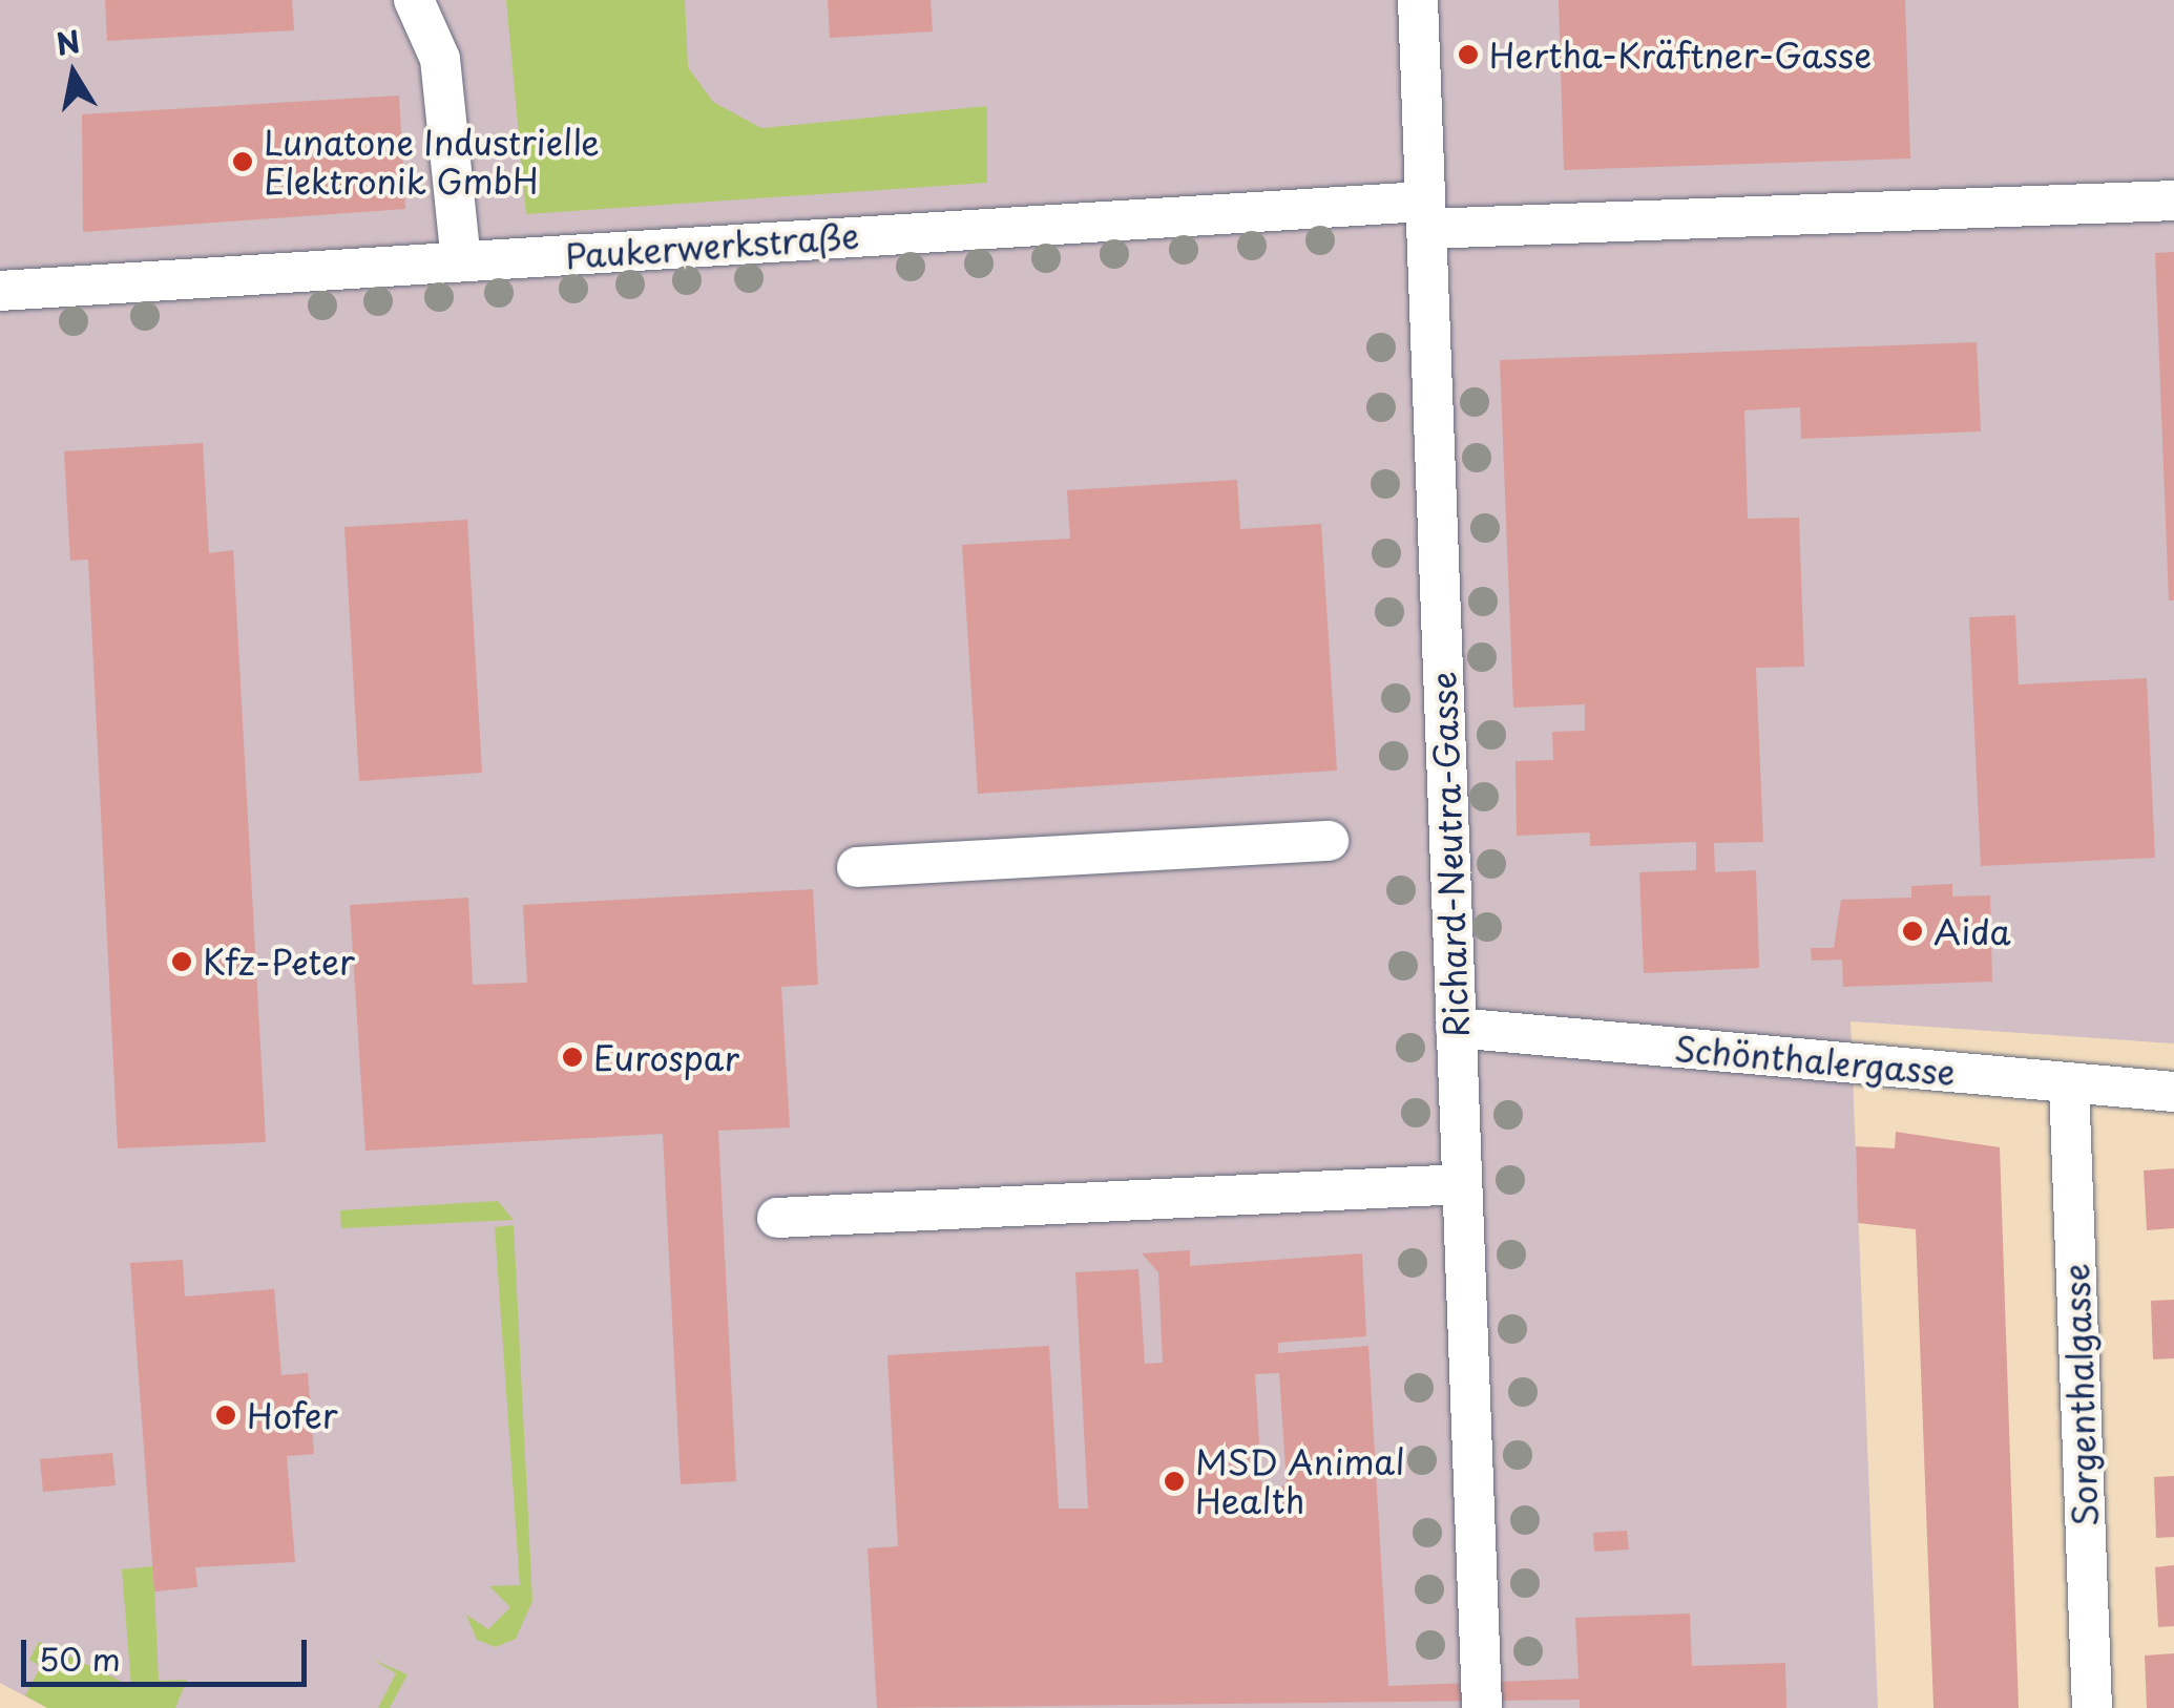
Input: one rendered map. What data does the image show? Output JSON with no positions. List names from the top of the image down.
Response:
{
  "streets": {
    "street": [
      "Paukerwerkstraße",
      "Richard-Neutra-Gasse",
      "Schönthalergasse",
      "Sorgenthalgasse"
    ]
  },
  "crossings": [
    ["Paukerwerkstraße", "Richard-Neutra-Gasse"],
    ["Richard-Neutra-Gasse", "Schönthalergasse"],
    ["Schönthalergasse", "Sorgenthalgasse"]
  ],
  "places": [
    "Hertha-Kräftner-Gasse",
    "Lunatone Industrielle Elektronik GmbH",
    "Aida",
    "Kfz-Peter",
    "Eurospar",
    "Hofer",
    "MSD Animal Health"
  ],
  "scale_bar": "50 m",
  "north": "top"
}
